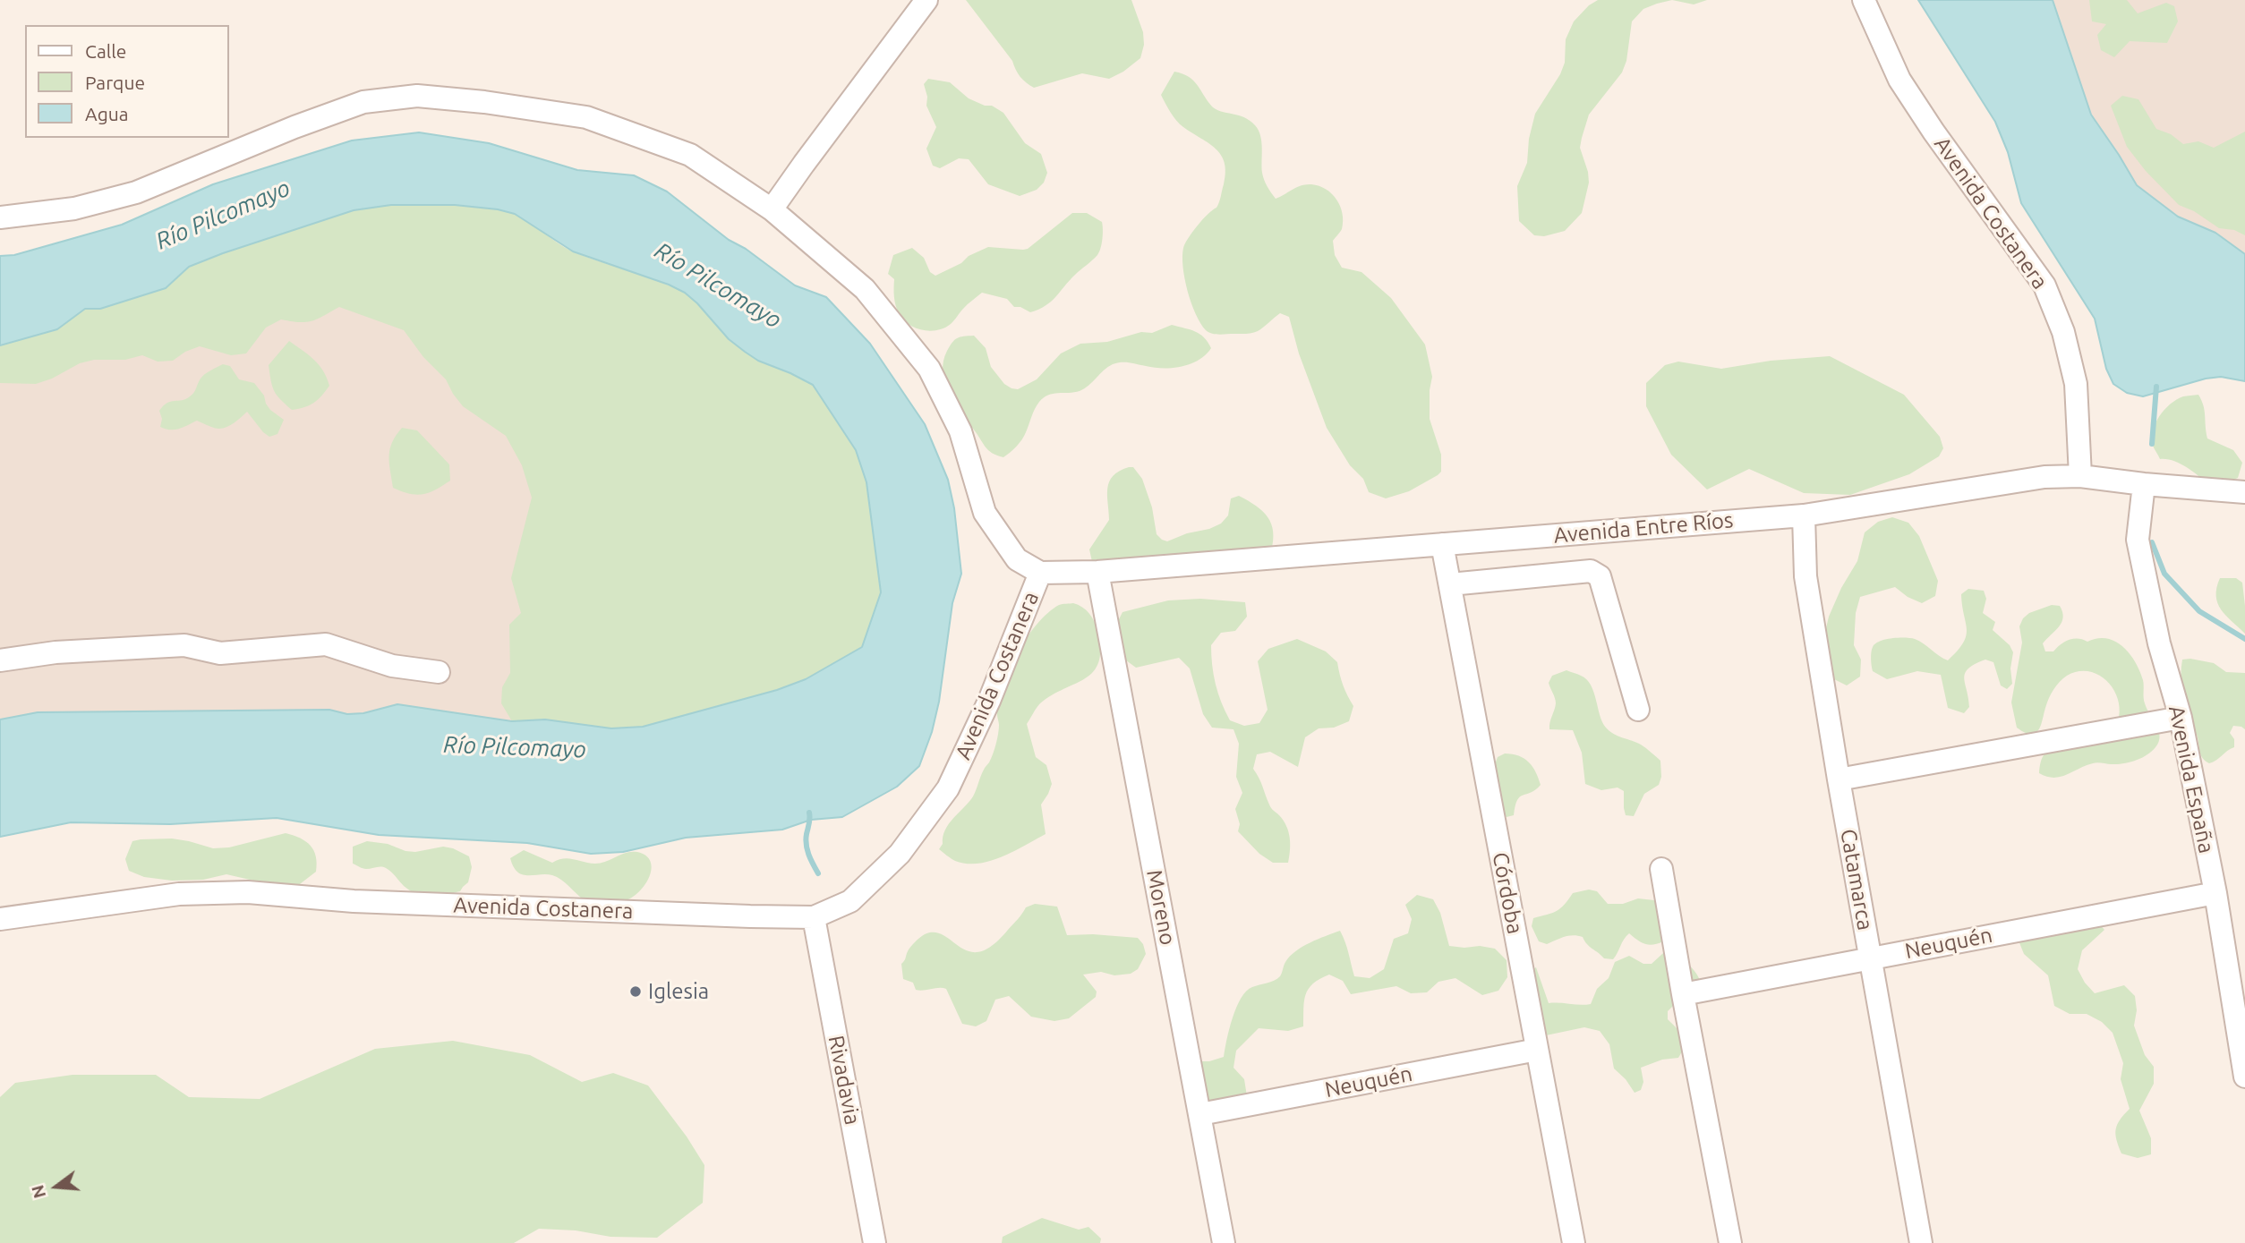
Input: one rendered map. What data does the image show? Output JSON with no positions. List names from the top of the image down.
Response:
{
  "streets": {
    "street": [
      "Avenida Costanera",
      "Avenida Entre Ríos",
      "Avenida España",
      "Catamarca",
      "Córdoba",
      "Moreno",
      "Neuquén",
      "Rivadavia"
    ]
  },
  "crossings": [
    ["Avenida Costanera", "Avenida Entre Ríos"],
    ["Avenida Costanera", "Rivadavia"],
    ["Avenida Entre Ríos", "Avenida España"],
    ["Avenida Entre Ríos", "Catamarca"],
    ["Avenida Entre Ríos", "Córdoba"],
    ["Avenida Entre Ríos", "Moreno"],
    ["Avenida España", "Neuquén"],
    ["Catamarca", "Neuquén"],
    ["Córdoba", "Neuquén"],
    ["Moreno", "Neuquén"]
  ],
  "water": ["Río Pilcomayo"],
  "places": ["Iglesia"],
  "legend": ["Calle", "Parque", "Agua"],
  "north": "left"
}
